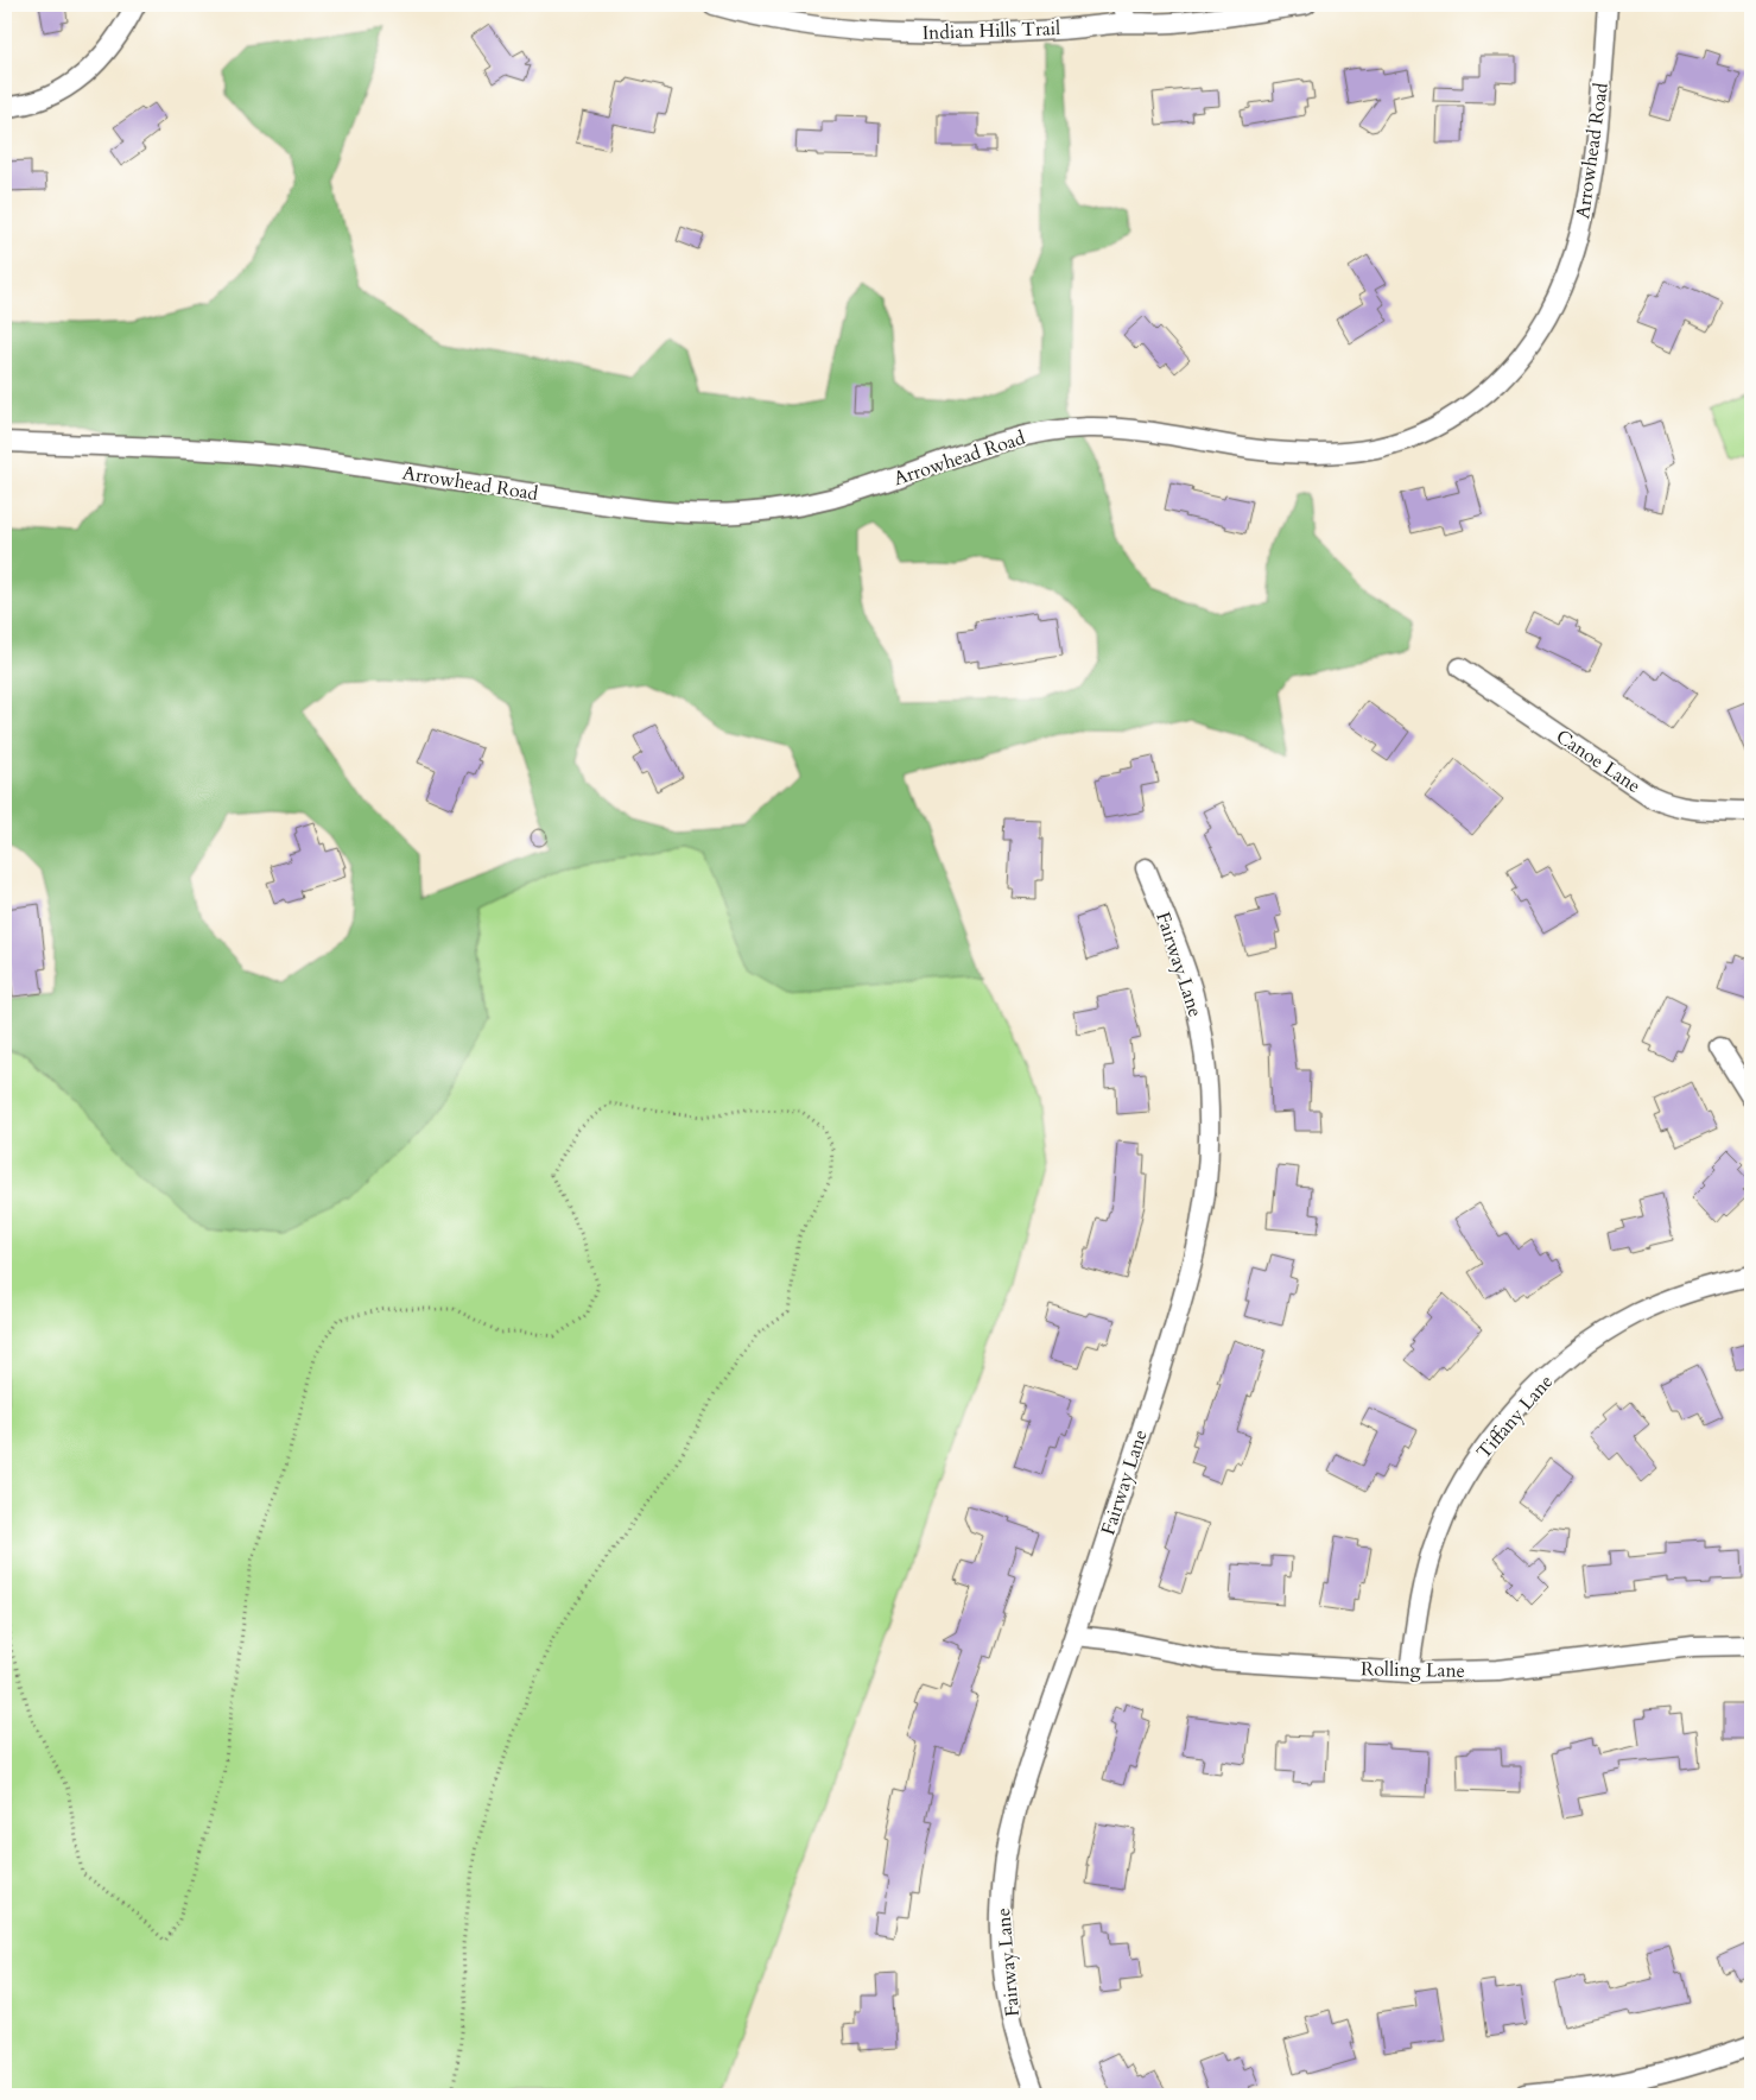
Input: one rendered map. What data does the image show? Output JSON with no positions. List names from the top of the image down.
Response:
{
  "streets": {
    "street": [
      "Indian Hills Trail",
      "Arrowhead Road",
      "Canoe Lane",
      "Fairway Lane",
      "Tiffany Lane",
      "Rolling Lane"
    ]
  },
  "crossings": [
    ["Fairway Lane", "Rolling Lane"],
    ["Tiffany Lane", "Rolling Lane"]
  ]
}
